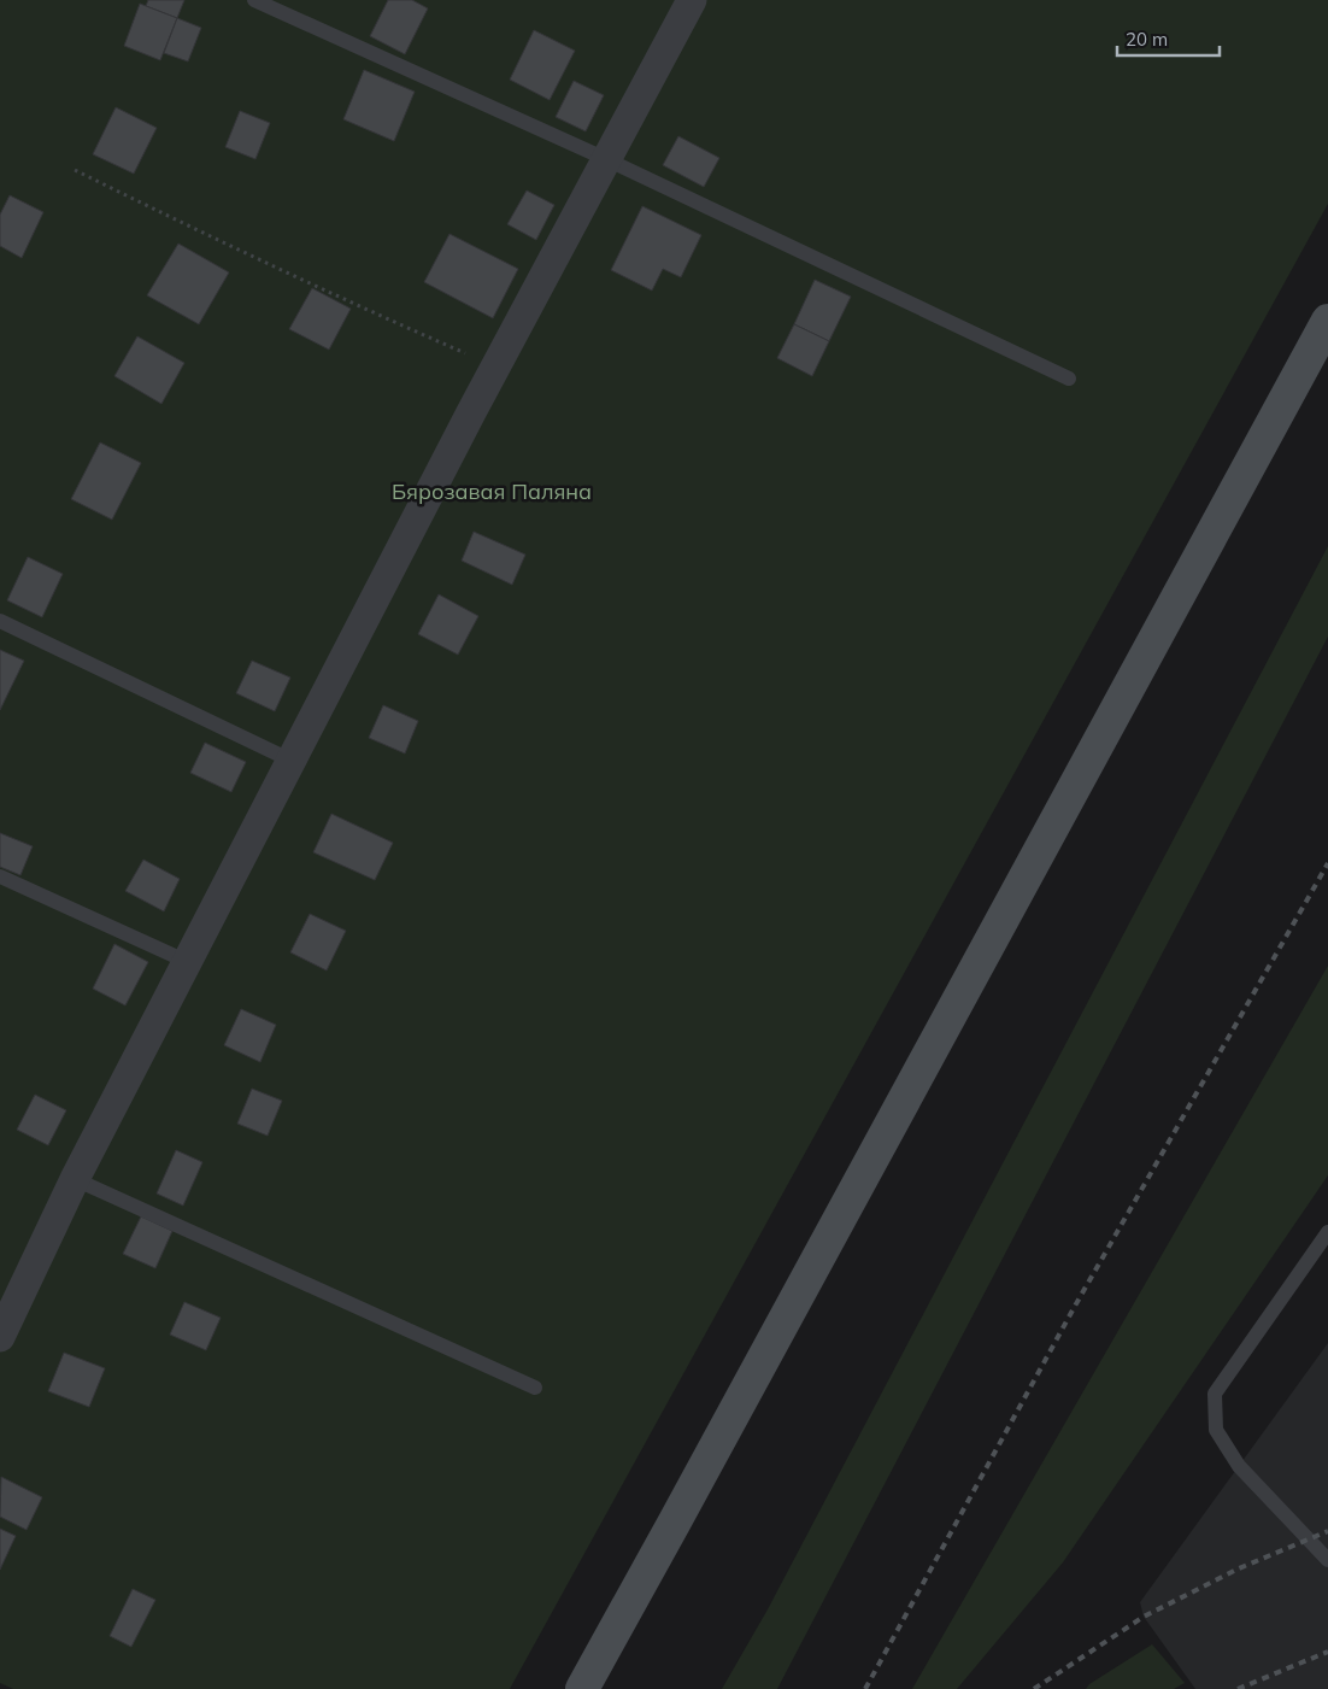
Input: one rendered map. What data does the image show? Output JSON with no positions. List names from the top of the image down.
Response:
{
  "parks": ["Бярозавая Паляна"],
  "scale_bar": "20 m"
}
